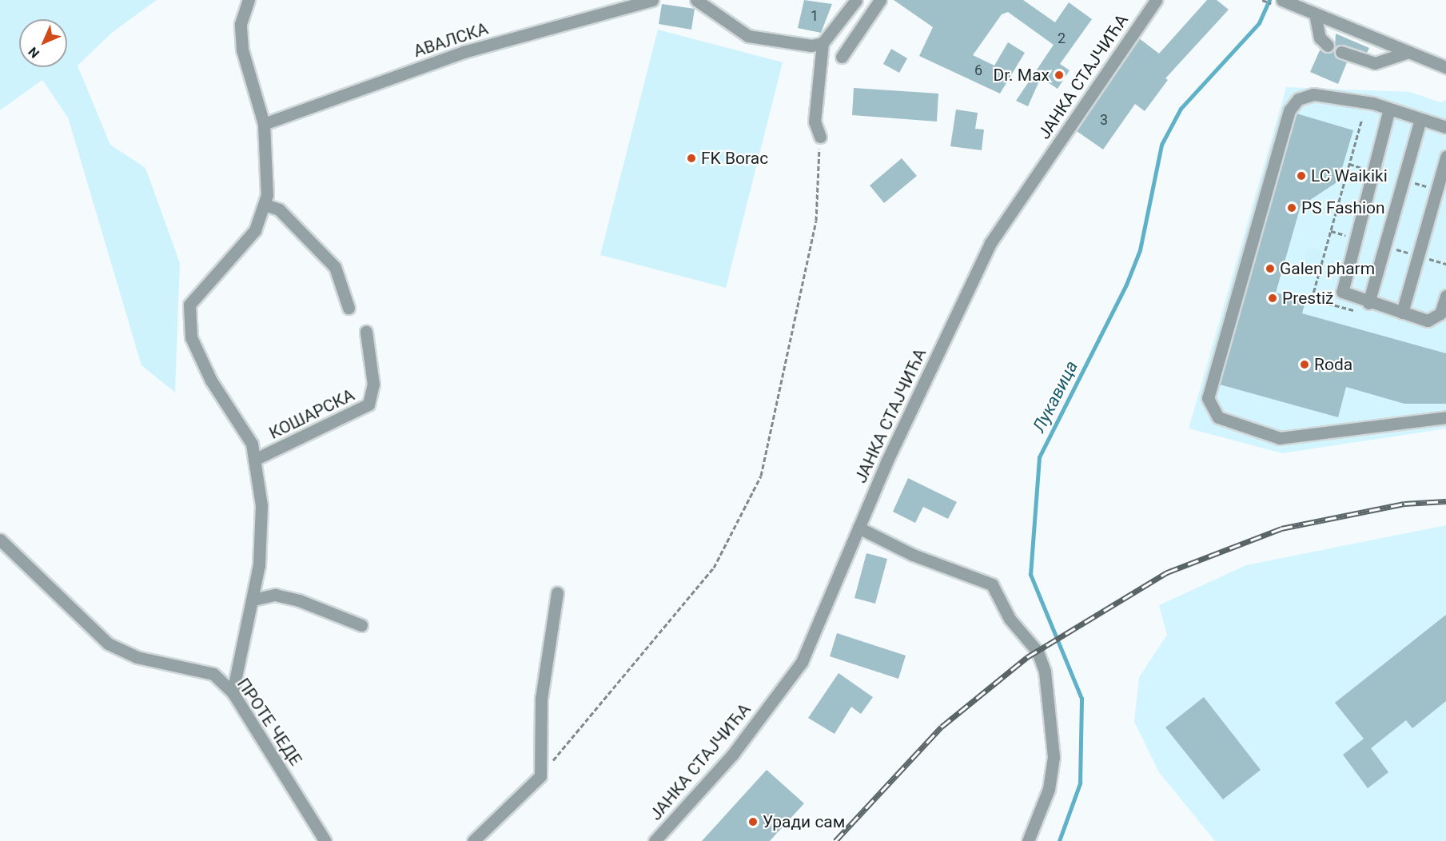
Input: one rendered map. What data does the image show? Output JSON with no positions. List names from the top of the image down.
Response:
{
  "streets": {
    "street": [
      "АВАЛСКА",
      "ЈАНКА СТАЈЧИЋА",
      "КОШАРСКА",
      "ПРОТЕ ЧЕДЕ"
    ]
  },
  "water": ["Лукавица"],
  "places": [
    "Dr. Max",
    "FK Borac",
    "LC Waikiki",
    "PS Fashion",
    "Galen pharm",
    "Prestiž",
    "Roda",
    "Уради сам"
  ],
  "house_numbers": [
    "1",
    "2",
    "6",
    "3"
  ],
  "north": "bottom left"
}
